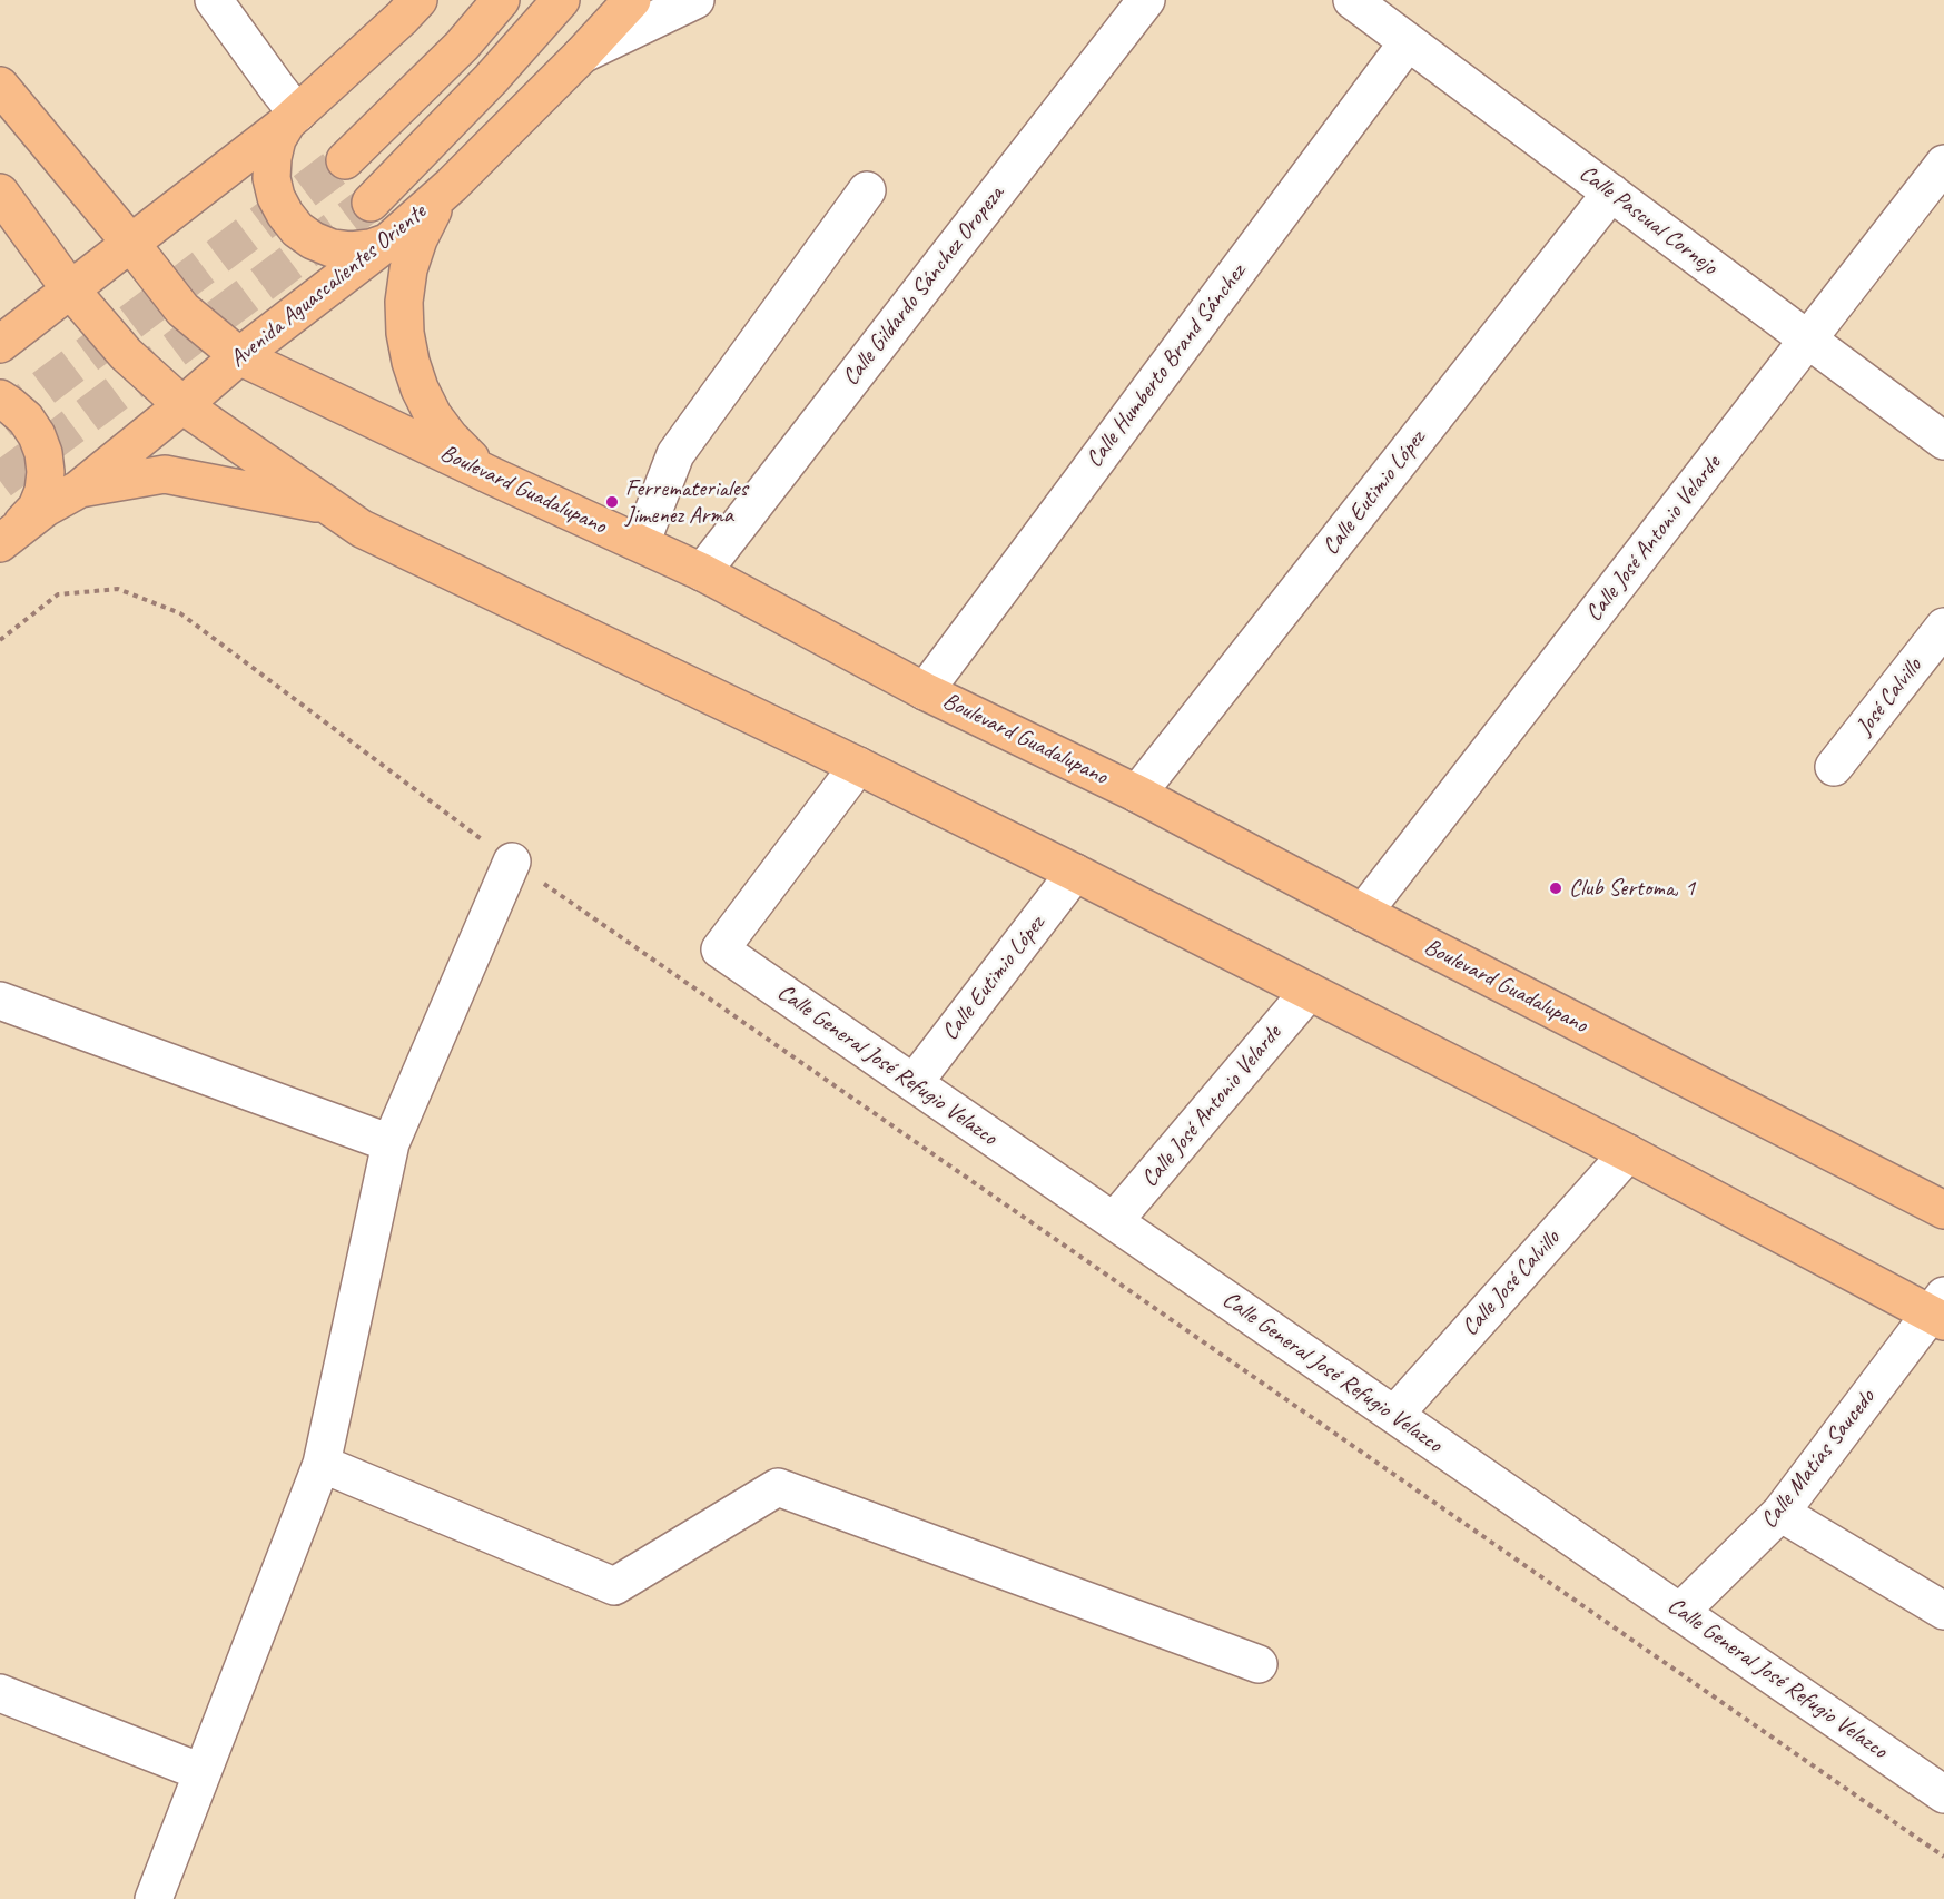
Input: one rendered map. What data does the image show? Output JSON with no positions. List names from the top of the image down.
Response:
{
  "streets": {
    "main road": ["Avenida Aguascalientes Oriente", "Boulevard Guadalupano"],
    "street": [
      "Calle Pascual Cornejo",
      "Calle Gildardo Sánchez Oropeza",
      "Calle Humberto Brand Sánchez",
      "Calle Eutimio López",
      "Calle José Antonio Velarde",
      "José Calvillo",
      "Calle General José Refugio Velazco",
      "Calle José Calvillo",
      "Calle Matías Saucedo"
    ]
  },
  "crossings": [
    ["Calle Pascual Cornejo", "Calle Humberto Brand Sánchez"],
    ["Calle Pascual Cornejo", "Calle Eutimio López"],
    ["Calle Pascual Cornejo", "Calle José Antonio Velarde"],
    ["Avenida Aguascalientes Oriente", "Boulevard Guadalupano"],
    ["Calle Gildardo Sánchez Oropeza", "Boulevard Guadalupano"],
    ["Calle Humberto Brand Sánchez", "Boulevard Guadalupano"],
    ["Boulevard Guadalupano", "Calle Eutimio López"],
    ["Boulevard Guadalupano", "Calle José Antonio Velarde"],
    ["Calle Eutimio López", "Calle General José Refugio Velazco"],
    ["Calle José Antonio Velarde", "Calle General José Refugio Velazco"],
    ["Calle General José Refugio Velazco", "Calle José Calvillo"],
    ["Calle General José Refugio Velazco", "Calle Matías Saucedo"]
  ],
  "places": ["Ferremateriales Jimenez Arma", "Club Sertoma, 1"]
}
